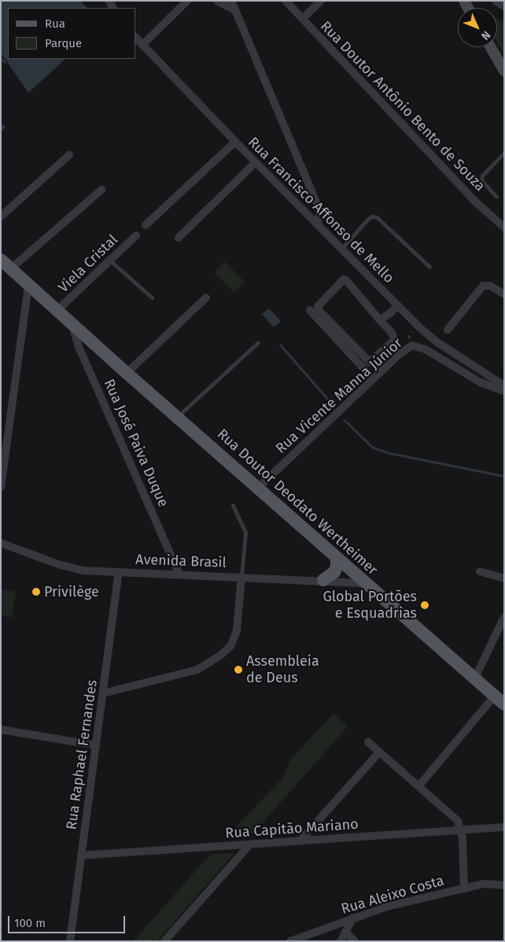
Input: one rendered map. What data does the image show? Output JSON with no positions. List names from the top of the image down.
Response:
{
  "streets": {
    "main road": ["Rua Doutor Deodato Wertheimer"],
    "street": [
      "Rua Doutor Antônio Bento de Souza",
      "Rua Francisco Affonso de Mello",
      "Viela Cristal",
      "Rua Vicente Manna Júnior",
      "Rua José Paiva Duque",
      "Avenida Brasil",
      "Rua Raphael Fernandes",
      "Rua Capitão Mariano",
      "Rua Aleixo Costa"
    ]
  },
  "crossings": [
    ["Viela Cristal", "Rua Doutor Deodato Wertheimer"],
    ["Rua Vicente Manna Júnior", "Rua Doutor Deodato Wertheimer"],
    ["Rua José Paiva Duque", "Rua Doutor Deodato Wertheimer"],
    ["Rua José Paiva Duque", "Avenida Brasil"],
    ["Rua Doutor Deodato Wertheimer", "Avenida Brasil"],
    ["Avenida Brasil", "Rua Raphael Fernandes"],
    ["Rua Raphael Fernandes", "Rua Capitão Mariano"]
  ],
  "places": ["Privilège", "Global Portões e Esquadrias", "Assembleia de Deus"],
  "legend": ["Rua", "Parque"],
  "scale_bar": "100 m",
  "north": "bottom right"
}
